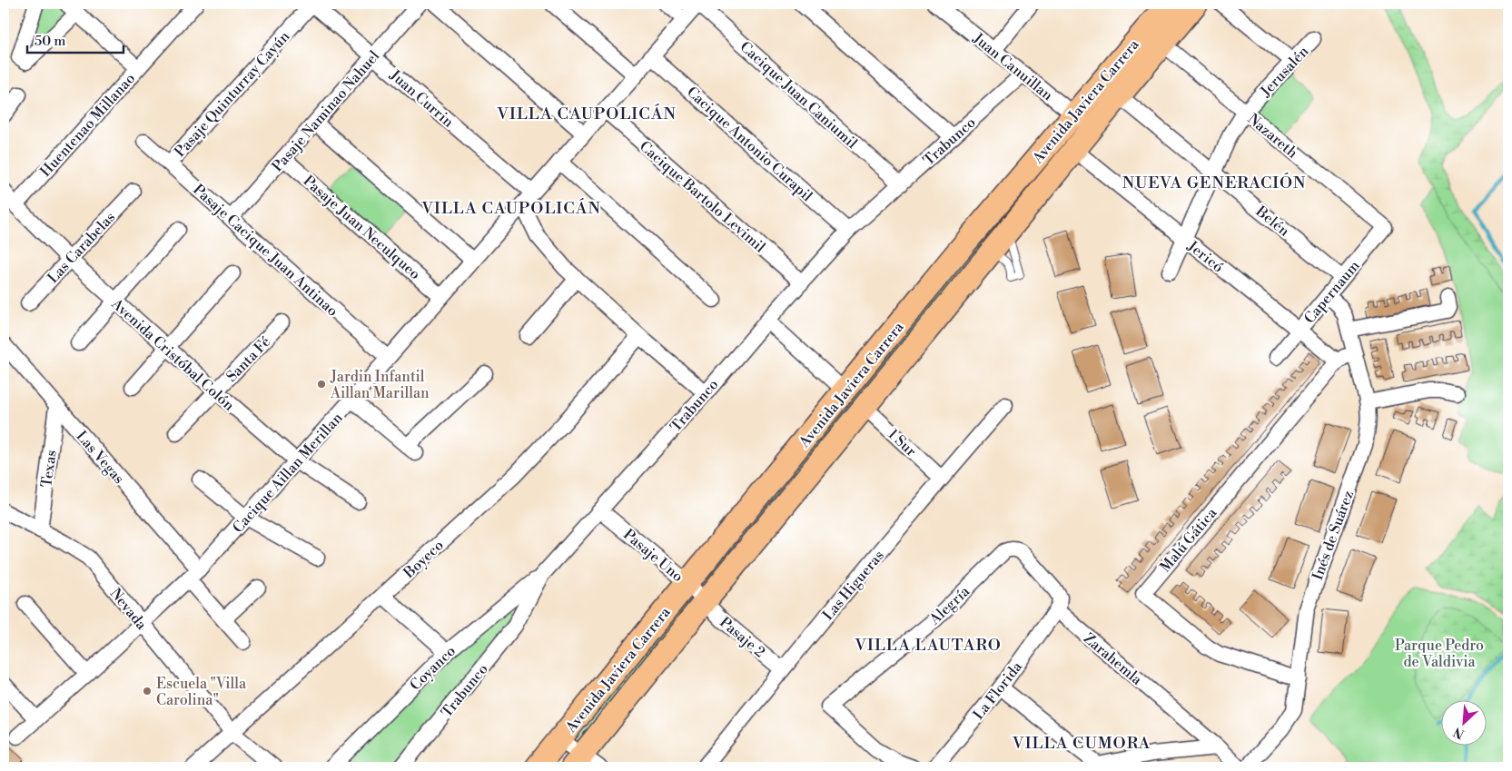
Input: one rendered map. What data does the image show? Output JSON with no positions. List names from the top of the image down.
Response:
{
  "streets": {
    "main road": ["Avenida Javiera Carrera"],
    "street": [
      "Juan Canuillan",
      "Jerusalén",
      "Pasaje Quinturray Cayún",
      "Cacique Juan Caniumil",
      "Juan Currin",
      "Pasaje Naminao Nahuel",
      "Huentenao Millanao",
      "Nazareth",
      "Trabunco",
      "Cacique Antonio Curapil",
      "Cacique Bartolo Levimil",
      "Belén",
      "Pasaje Juan Neculqueo",
      "Las Carabelas",
      "Pasaje Cacique Juan Antinao",
      "Jericó",
      "Capernaum",
      "Avenida Cristóbal Colón",
      "Santa Fé",
      "1 Sur",
      "Las Vegas",
      "Texas",
      "Cacique Aillan Merillan",
      "Inés de Suárez",
      "Malú Gática",
      "Pasaje Uno",
      "Boyeco",
      "Las Higueras",
      "Alegría",
      "Nevada",
      "Pasaje 2",
      "Zarahemla",
      "Coyanco",
      "La Florida"
    ]
  },
  "crossings": [
    ["Juan Canuillan", "Avenida Javiera Carrera"],
    ["Juan Canuillan", "Trabunco"],
    ["Jerusalén", "Nazareth"],
    ["Jerusalén", "Belén"],
    ["Jerusalén", "Jericó"],
    ["Pasaje Quinturray Cayún", "Juan Currin"],
    ["Pasaje Quinturray Cayún", "Pasaje Cacique Juan Antinao"],
    ["Cacique Juan Caniumil", "Trabunco"],
    ["Cacique Juan Caniumil", "Cacique Aillan Merillan"],
    ["Juan Currin", "Pasaje Naminao Nahuel"],
    ["Juan Currin", "Trabunco"],
    ["Juan Currin", "Cacique Aillan Merillan"],
    ["Juan Currin", "Boyeco"],
    ["Avenida Javiera Carrera", "Nazareth"],
    ["Avenida Javiera Carrera", "Belén"],
    ["Avenida Javiera Carrera", "Jericó"],
    ["Avenida Javiera Carrera", "1 Sur"],
    ["Avenida Javiera Carrera", "Pasaje Uno"],
    ["Avenida Javiera Carrera", "Pasaje 2"],
    ["Pasaje Naminao Nahuel", "Pasaje Juan Neculqueo"],
    ["Pasaje Naminao Nahuel", "Pasaje Cacique Juan Antinao"],
    ["Huentenao Millanao", "Avenida Cristóbal Colón"],
    ["Nazareth", "Capernaum"],
    ["Trabunco", "Cacique Antonio Curapil"],
    ["Trabunco", "Cacique Bartolo Levimil"],
    ["Trabunco", "Pasaje Uno"],
    ["Trabunco", "Coyanco"],
    ["Cacique Antonio Curapil", "Cacique Aillan Merillan"],
    ["Cacique Bartolo Levimil", "Cacique Aillan Merillan"],
    ["Belén", "Capernaum"],
    ["Pasaje Juan Neculqueo", "Cacique Aillan Merillan"],
    ["Las Carabelas", "Avenida Cristóbal Colón"],
    ["Pasaje Cacique Juan Antinao", "Cacique Aillan Merillan"],
    ["Jericó", "Capernaum"],
    ["Jericó", "Malú Gática"],
    ["Capernaum", "Inés de Suárez"],
    ["Avenida Cristóbal Colón", "Santa Fé"],
    ["Avenida Cristóbal Colón", "Cacique Aillan Merillan"],
    ["1 Sur", "Las Higueras"],
    ["Las Vegas", "Texas"],
    ["Las Vegas", "Cacique Aillan Merillan"],
    ["Texas", "Nevada"],
    ["Cacique Aillan Merillan", "Nevada"],
    ["Inés de Suárez", "Malú Gática"],
    ["Pasaje Uno", "Pasaje 2"],
    ["Boyeco", "Nevada"],
    ["Las Higueras", "Pasaje 2"],
    ["Alegría", "Zarahemla"],
    ["Alegría", "La Florida"],
    ["Zarahemla", "La Florida"]
  ],
  "districts": [
    "VILLA CAUPOLICÁN",
    "NUEVA GENERACIÓN",
    "VILLA CAUPOLICÁN",
    "VILLA LAUTARO",
    "VILLA CUMORA"
  ],
  "parks": ["Parque Pedro de Valdivia"],
  "places": ["Jardin Infantil Aillan Marillan", "Escuela \"Villa Carolina\""],
  "scale_bar": "50 m",
  "north": "bottom left"
}
